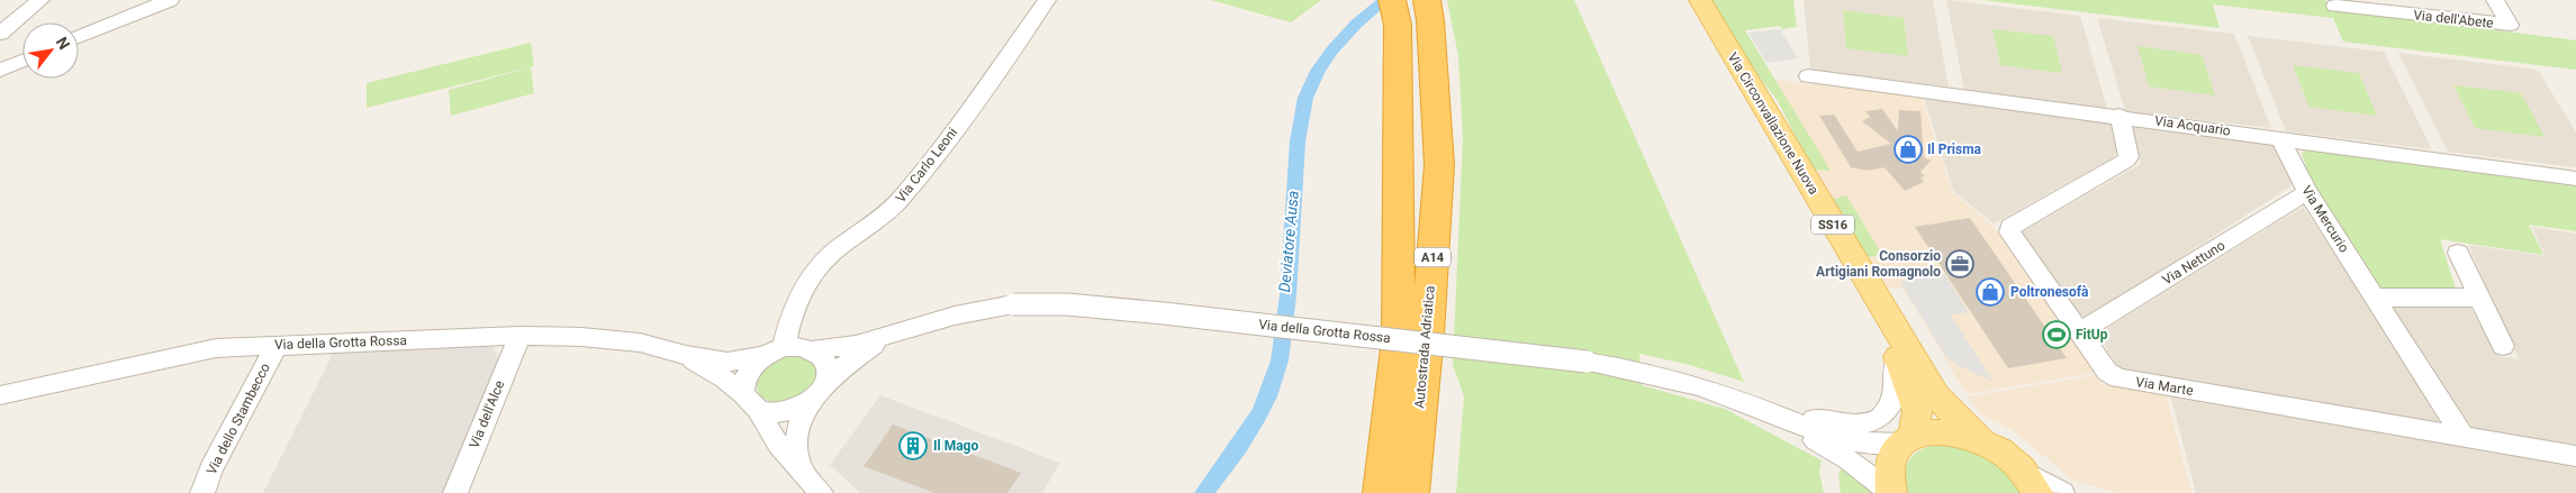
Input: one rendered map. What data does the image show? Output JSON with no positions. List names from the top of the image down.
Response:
{
  "streets": {
    "highway": ["A14", "Autostrada Adriatica"],
    "main road": ["Via Circonvallazione Nuova", "SS16"],
    "street": [
      "Via dell'Abete",
      "Via Acquario",
      "Via Carlo Leoni",
      "Via Mercurio",
      "Via Nettuno",
      "Via della Grotta Rossa",
      "Via Marte",
      "Via dell'Alce",
      "Via dello Stambecco"
    ]
  },
  "crossings": [
    ["Via Circonvallazione Nuova", "Via della Grotta Rossa"],
    ["Via Acquario", "Via Mercurio"],
    ["Via Acquario", "Via Marte"],
    ["Via Carlo Leoni", "Via della Grotta Rossa"],
    ["Via Mercurio", "Via Nettuno"],
    ["Via Mercurio", "Via Marte"],
    ["Via Nettuno", "Via Marte"],
    ["Via della Grotta Rossa", "Via dell'Alce"],
    ["Via della Grotta Rossa", "Via dello Stambecco"]
  ],
  "water": ["Deviatore Ausa"],
  "places": {
    "shop": ["Il Prisma", "Poltronesofà"],
    "office": ["Consorzio Artigiani Romagnolo"],
    "sports": ["FitUp"],
    "building": ["Il Mago"]
  },
  "north": "top right"
}
